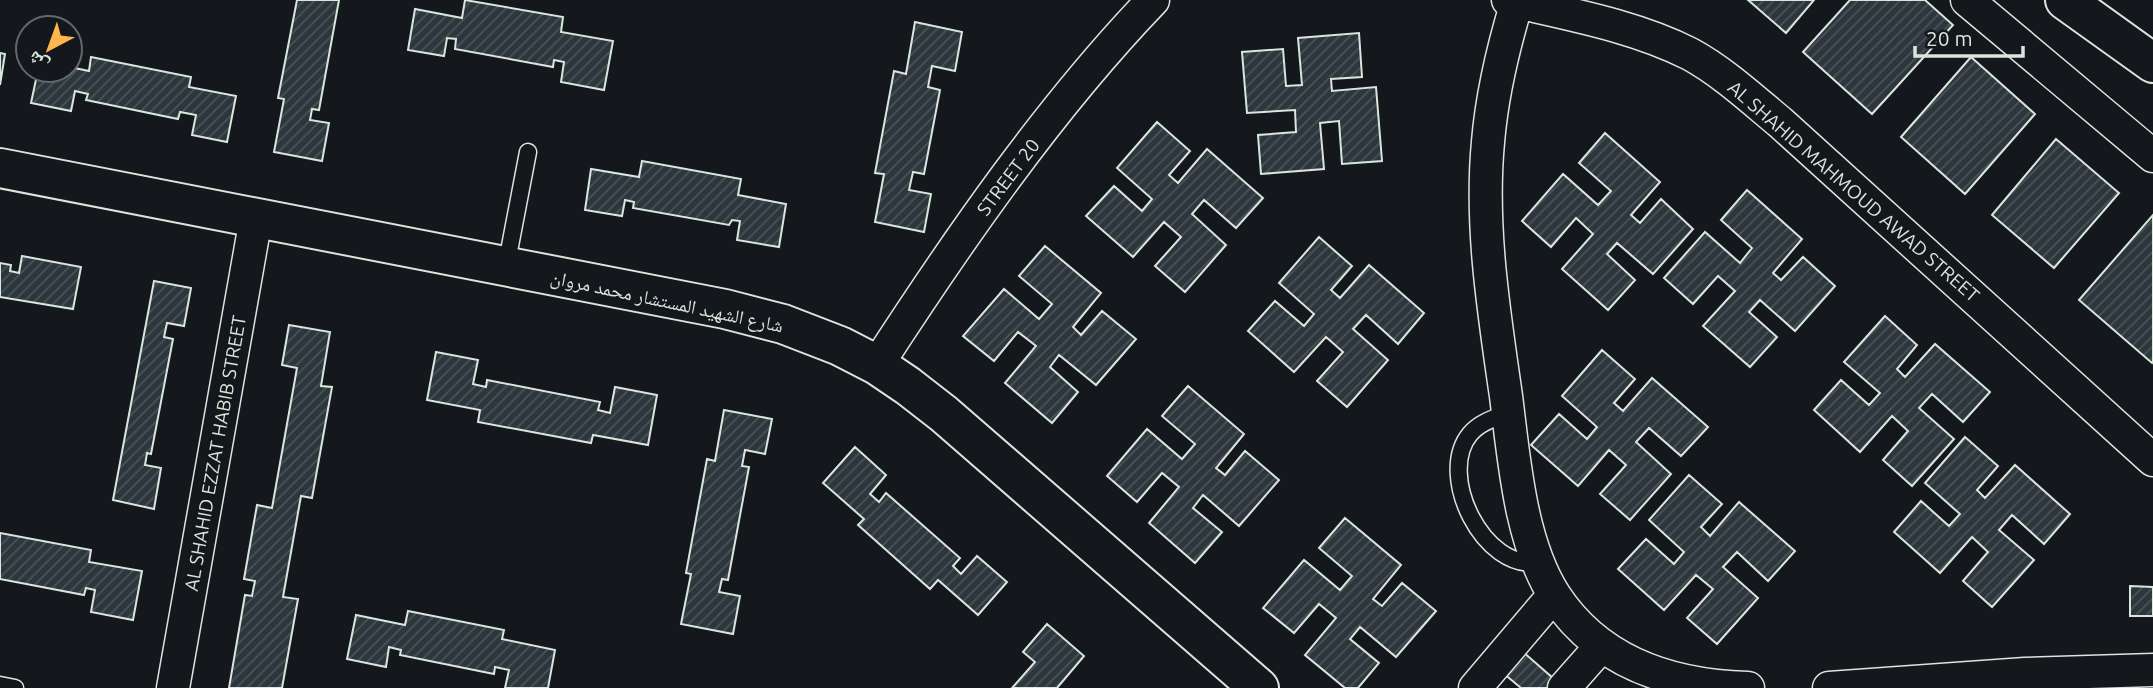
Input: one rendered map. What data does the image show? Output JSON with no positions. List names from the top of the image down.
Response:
{
  "streets": {
    "street": [
      "STREET 20",
      "AL SHAHID MAHMOUD AWAD STREET",
      "شارع الشهيد المستشار محمد مروان",
      "AL SHAHID EZZAT HABIB STREET"
    ]
  },
  "crossings": [
    ["STREET 20", "شارع الشهيد المستشار محمد مروان"],
    ["شارع الشهيد المستشار محمد مروان", "AL SHAHID EZZAT HABIB STREET"]
  ],
  "scale_bar": "20 m",
  "north": "bottom left"
}
